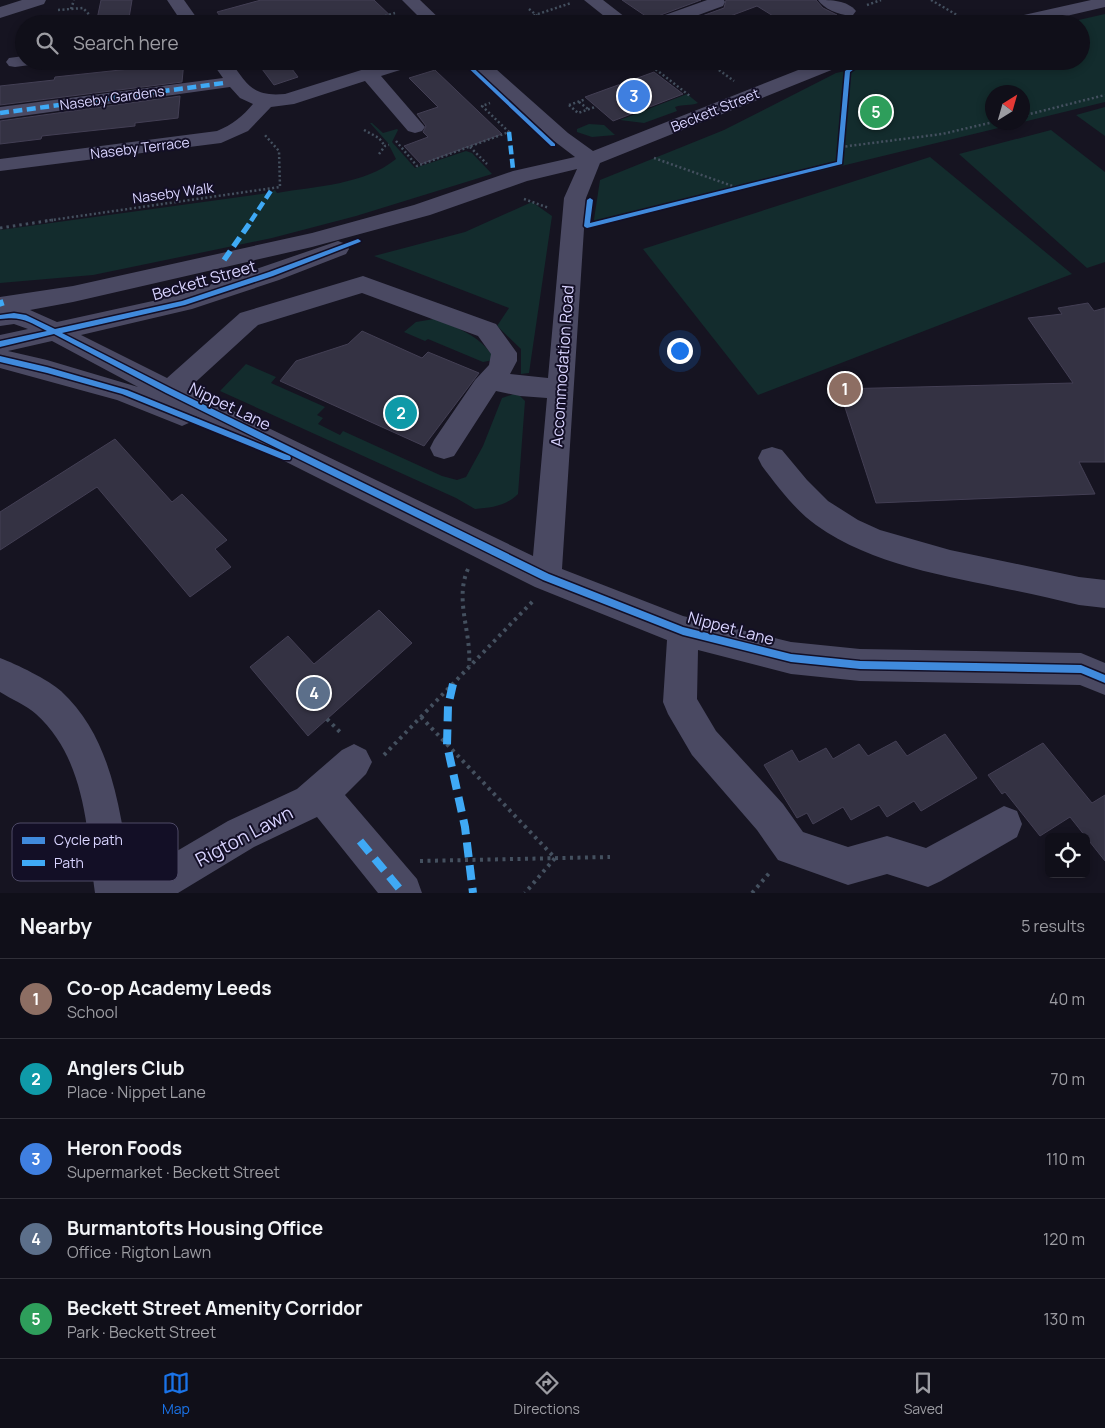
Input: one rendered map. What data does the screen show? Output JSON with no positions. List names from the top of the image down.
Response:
{
  "streets": {
    "street": [
      "Naseby Gardens",
      "Beckett Street",
      "Naseby Terrace",
      "Accommodation Road",
      "Nippet Lane",
      "Rigton Lawn"
    ],
    "path": ["Naseby Walk"]
  },
  "crossings": [
    ["Beckett Street", "Accommodation Road"],
    ["Beckett Street", "Nippet Lane"],
    ["Accommodation Road", "Nippet Lane"]
  ],
  "legend": ["Cycle path", "Path"],
  "north": "top right",
  "page": {
    "search": "Search here",
    "pins": [
      "3",
      "5",
      "1",
      "2",
      "4"
    ],
    "heading": ["Nearby", "5 results"],
    "list": [
      {
        "mark": "1",
        "name": "Co-op Academy Leeds",
        "note": "School",
        "value": "40 m"
      },
      {
        "mark": "2",
        "name": "Anglers Club",
        "note": "Place · Nippet Lane",
        "value": "70 m"
      },
      {
        "mark": "3",
        "name": "Heron Foods",
        "note": "Supermarket · Beckett Street",
        "value": "110 m"
      },
      {
        "mark": "4",
        "name": "Burmantofts Housing Office",
        "note": "Office · Rigton Lawn",
        "value": "120 m"
      },
      {
        "mark": "5",
        "name": "Beckett Street Amenity Corridor",
        "note": "Park · Beckett Street",
        "value": "130 m"
      }
    ],
    "nav": ["Map", "Directions", "Saved"]
  }
}
